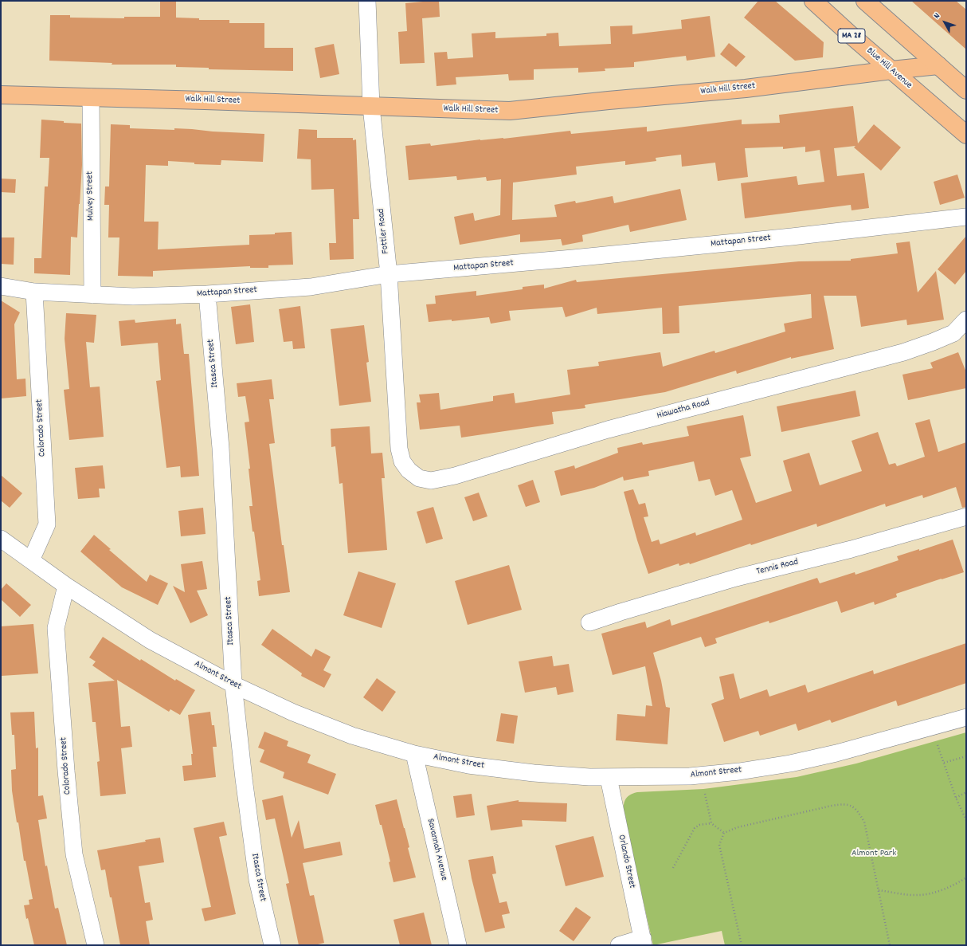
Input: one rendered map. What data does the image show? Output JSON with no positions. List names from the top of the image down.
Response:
{
  "streets": {
    "main road": ["MA 28", "Blue Hill Avenue", "Walk Hill Street"],
    "street": [
      "Mulvey Street",
      "Fottler Road",
      "Mattapan Street",
      "Itasca Street",
      "Hiawatha Road",
      "Colorado Street",
      "Tennis Road",
      "Almont Street",
      "Savannah Avenue",
      "Orlando Street"
    ]
  },
  "crossings": [
    ["Blue Hill Avenue", "Walk Hill Street"],
    ["Walk Hill Street", "Mulvey Street"],
    ["Walk Hill Street", "Fottler Road"],
    ["Mulvey Street", "Mattapan Street"],
    ["Fottler Road", "Mattapan Street"],
    ["Fottler Road", "Hiawatha Road"],
    ["Mattapan Street", "Itasca Street"],
    ["Mattapan Street", "Colorado Street"],
    ["Itasca Street", "Almont Street"],
    ["Colorado Street", "Almont Street"],
    ["Almont Street", "Savannah Avenue"],
    ["Almont Street", "Orlando Street"]
  ],
  "parks": ["Almont Park"],
  "north": "top left"
}
